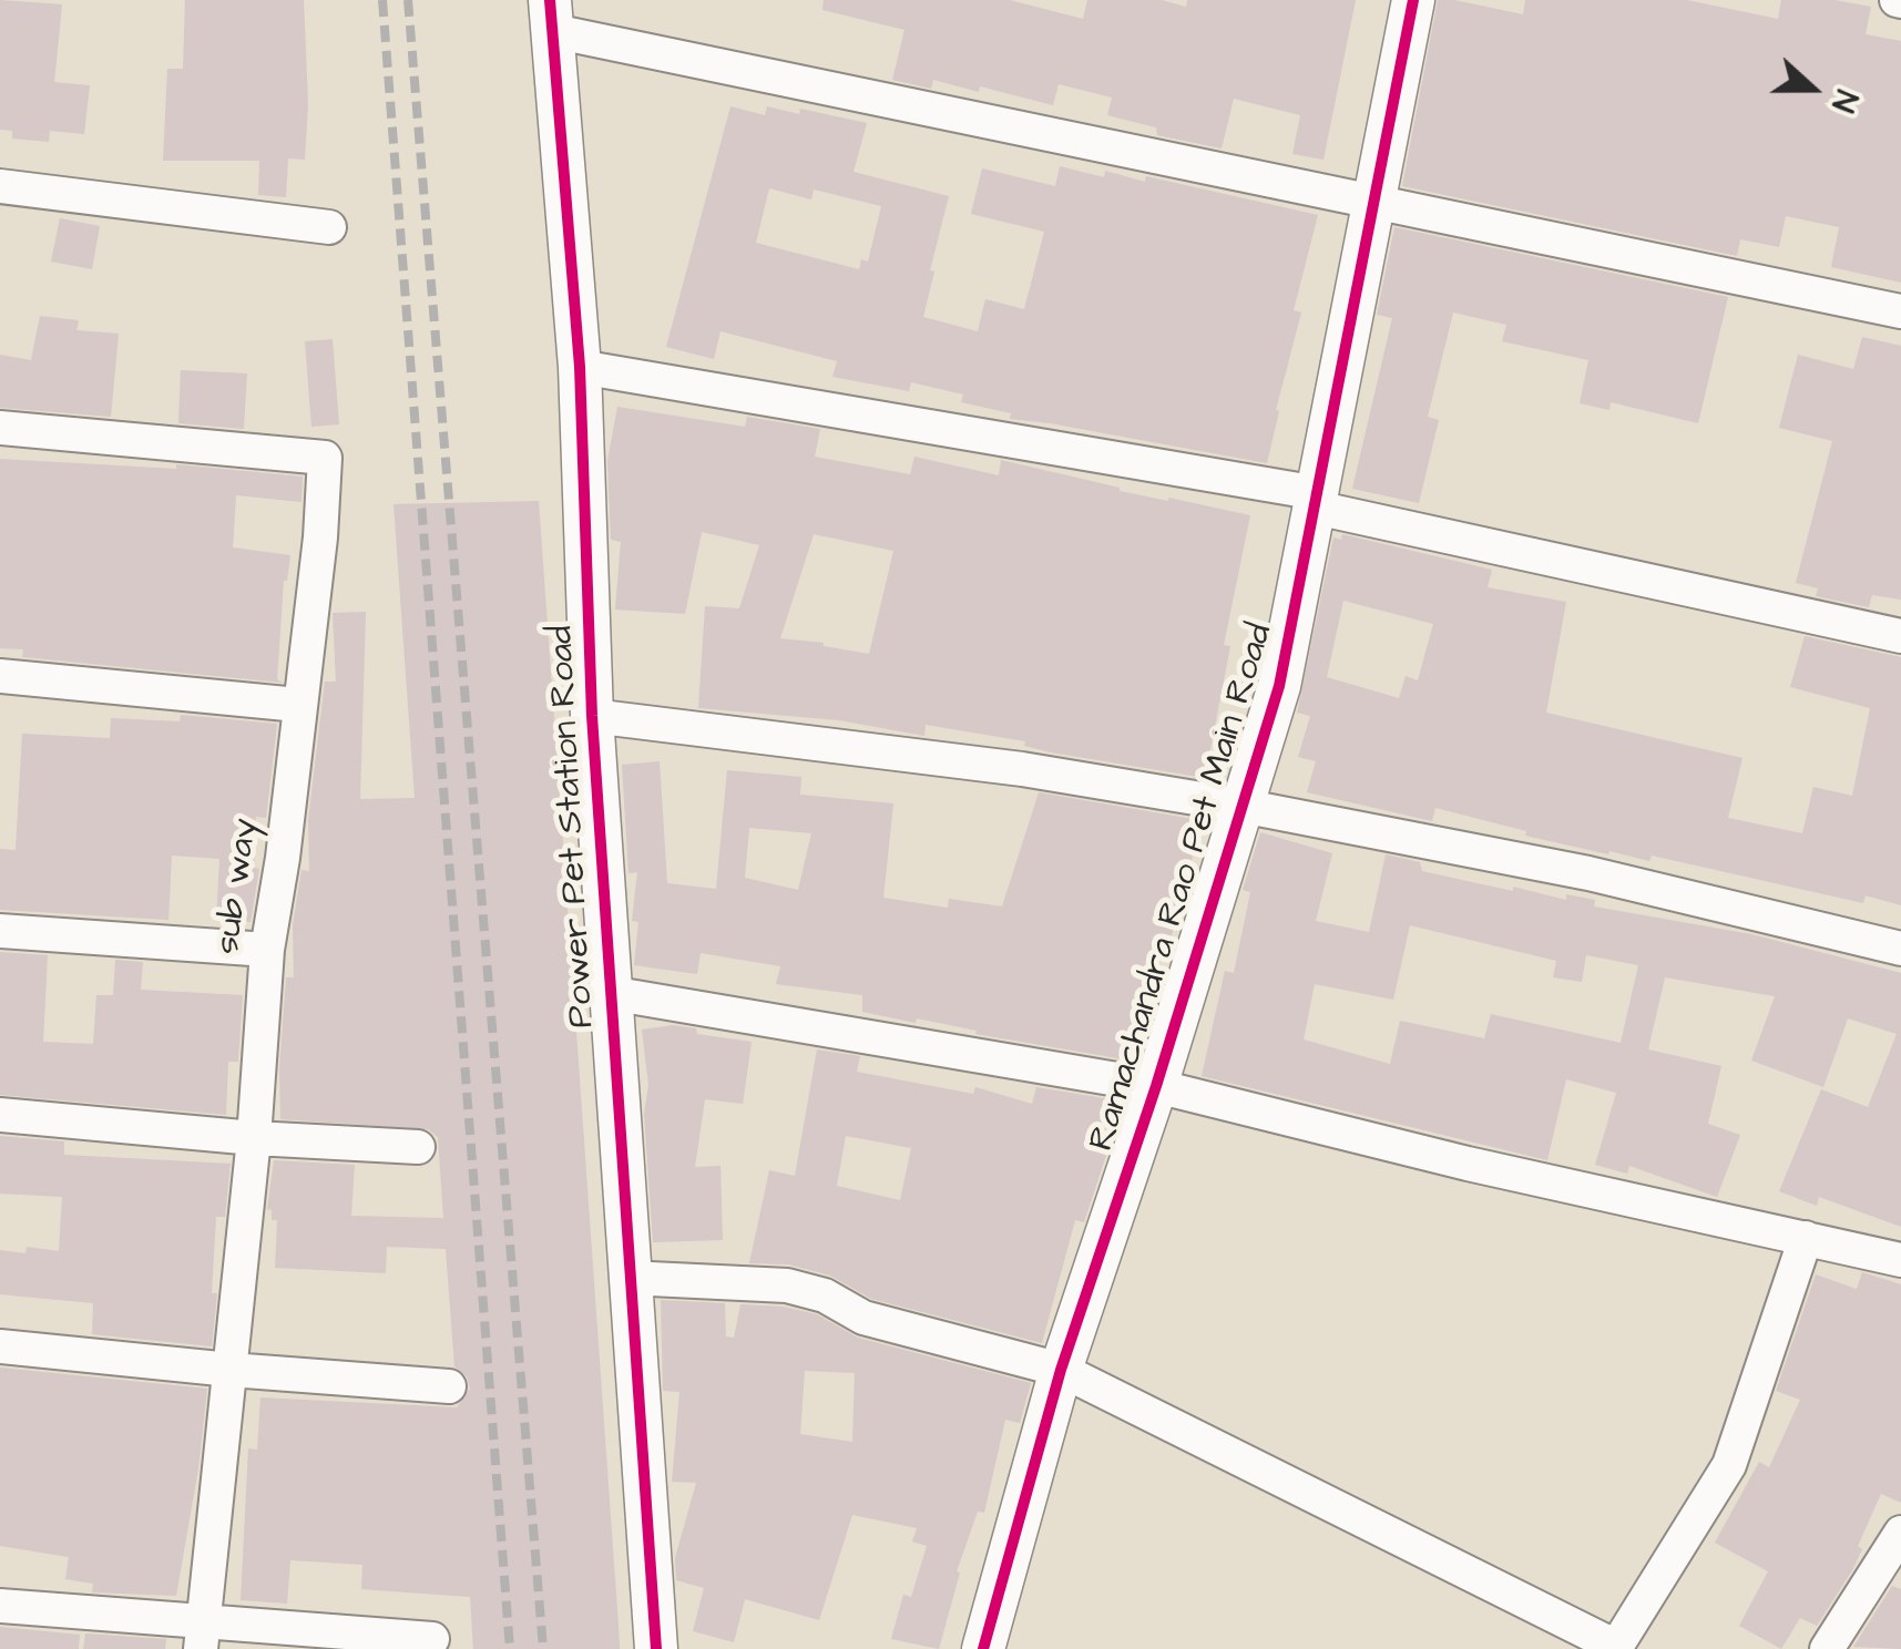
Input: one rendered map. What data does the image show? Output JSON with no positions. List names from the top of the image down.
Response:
{
  "streets": {
    "street": ["Power Pet Station Road", "sub way", "Ramachandra Rao Pet Main Road"]
  },
  "north": "right"
}
